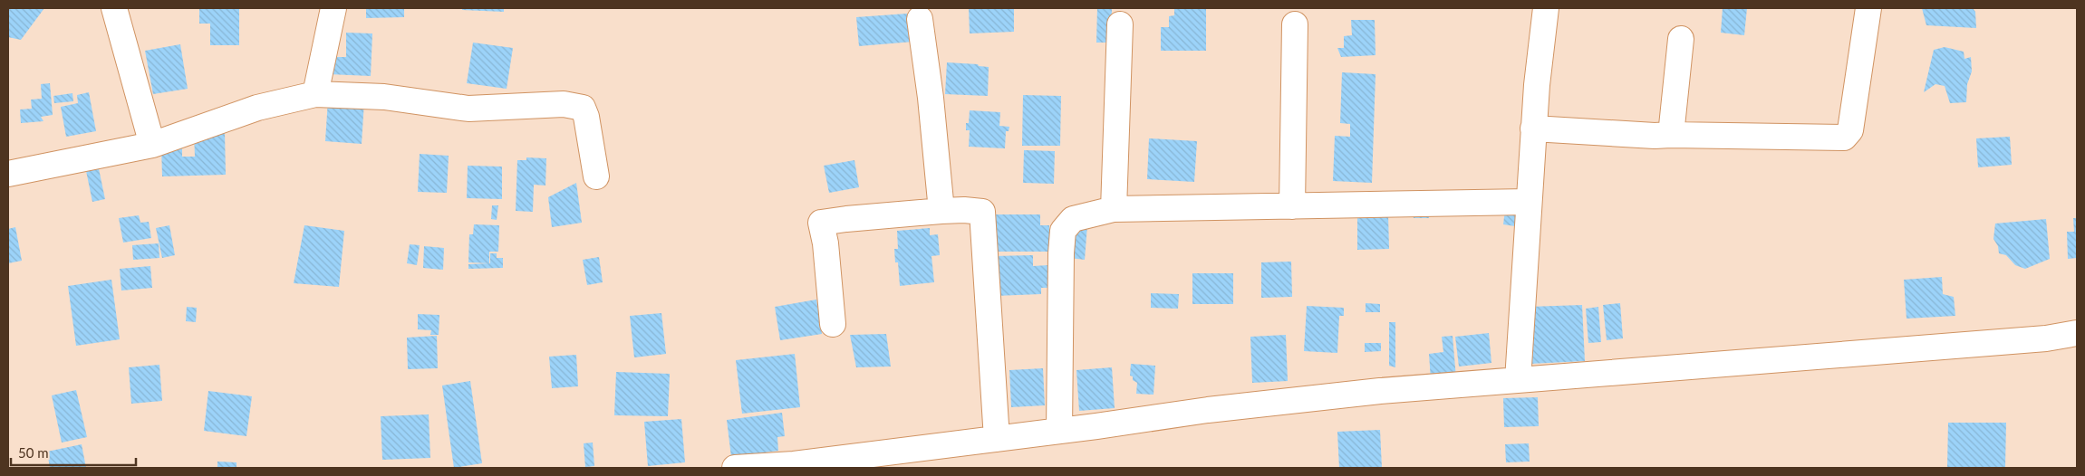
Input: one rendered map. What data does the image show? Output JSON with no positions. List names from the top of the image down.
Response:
{
  "scale_bar": "50 m"
}
